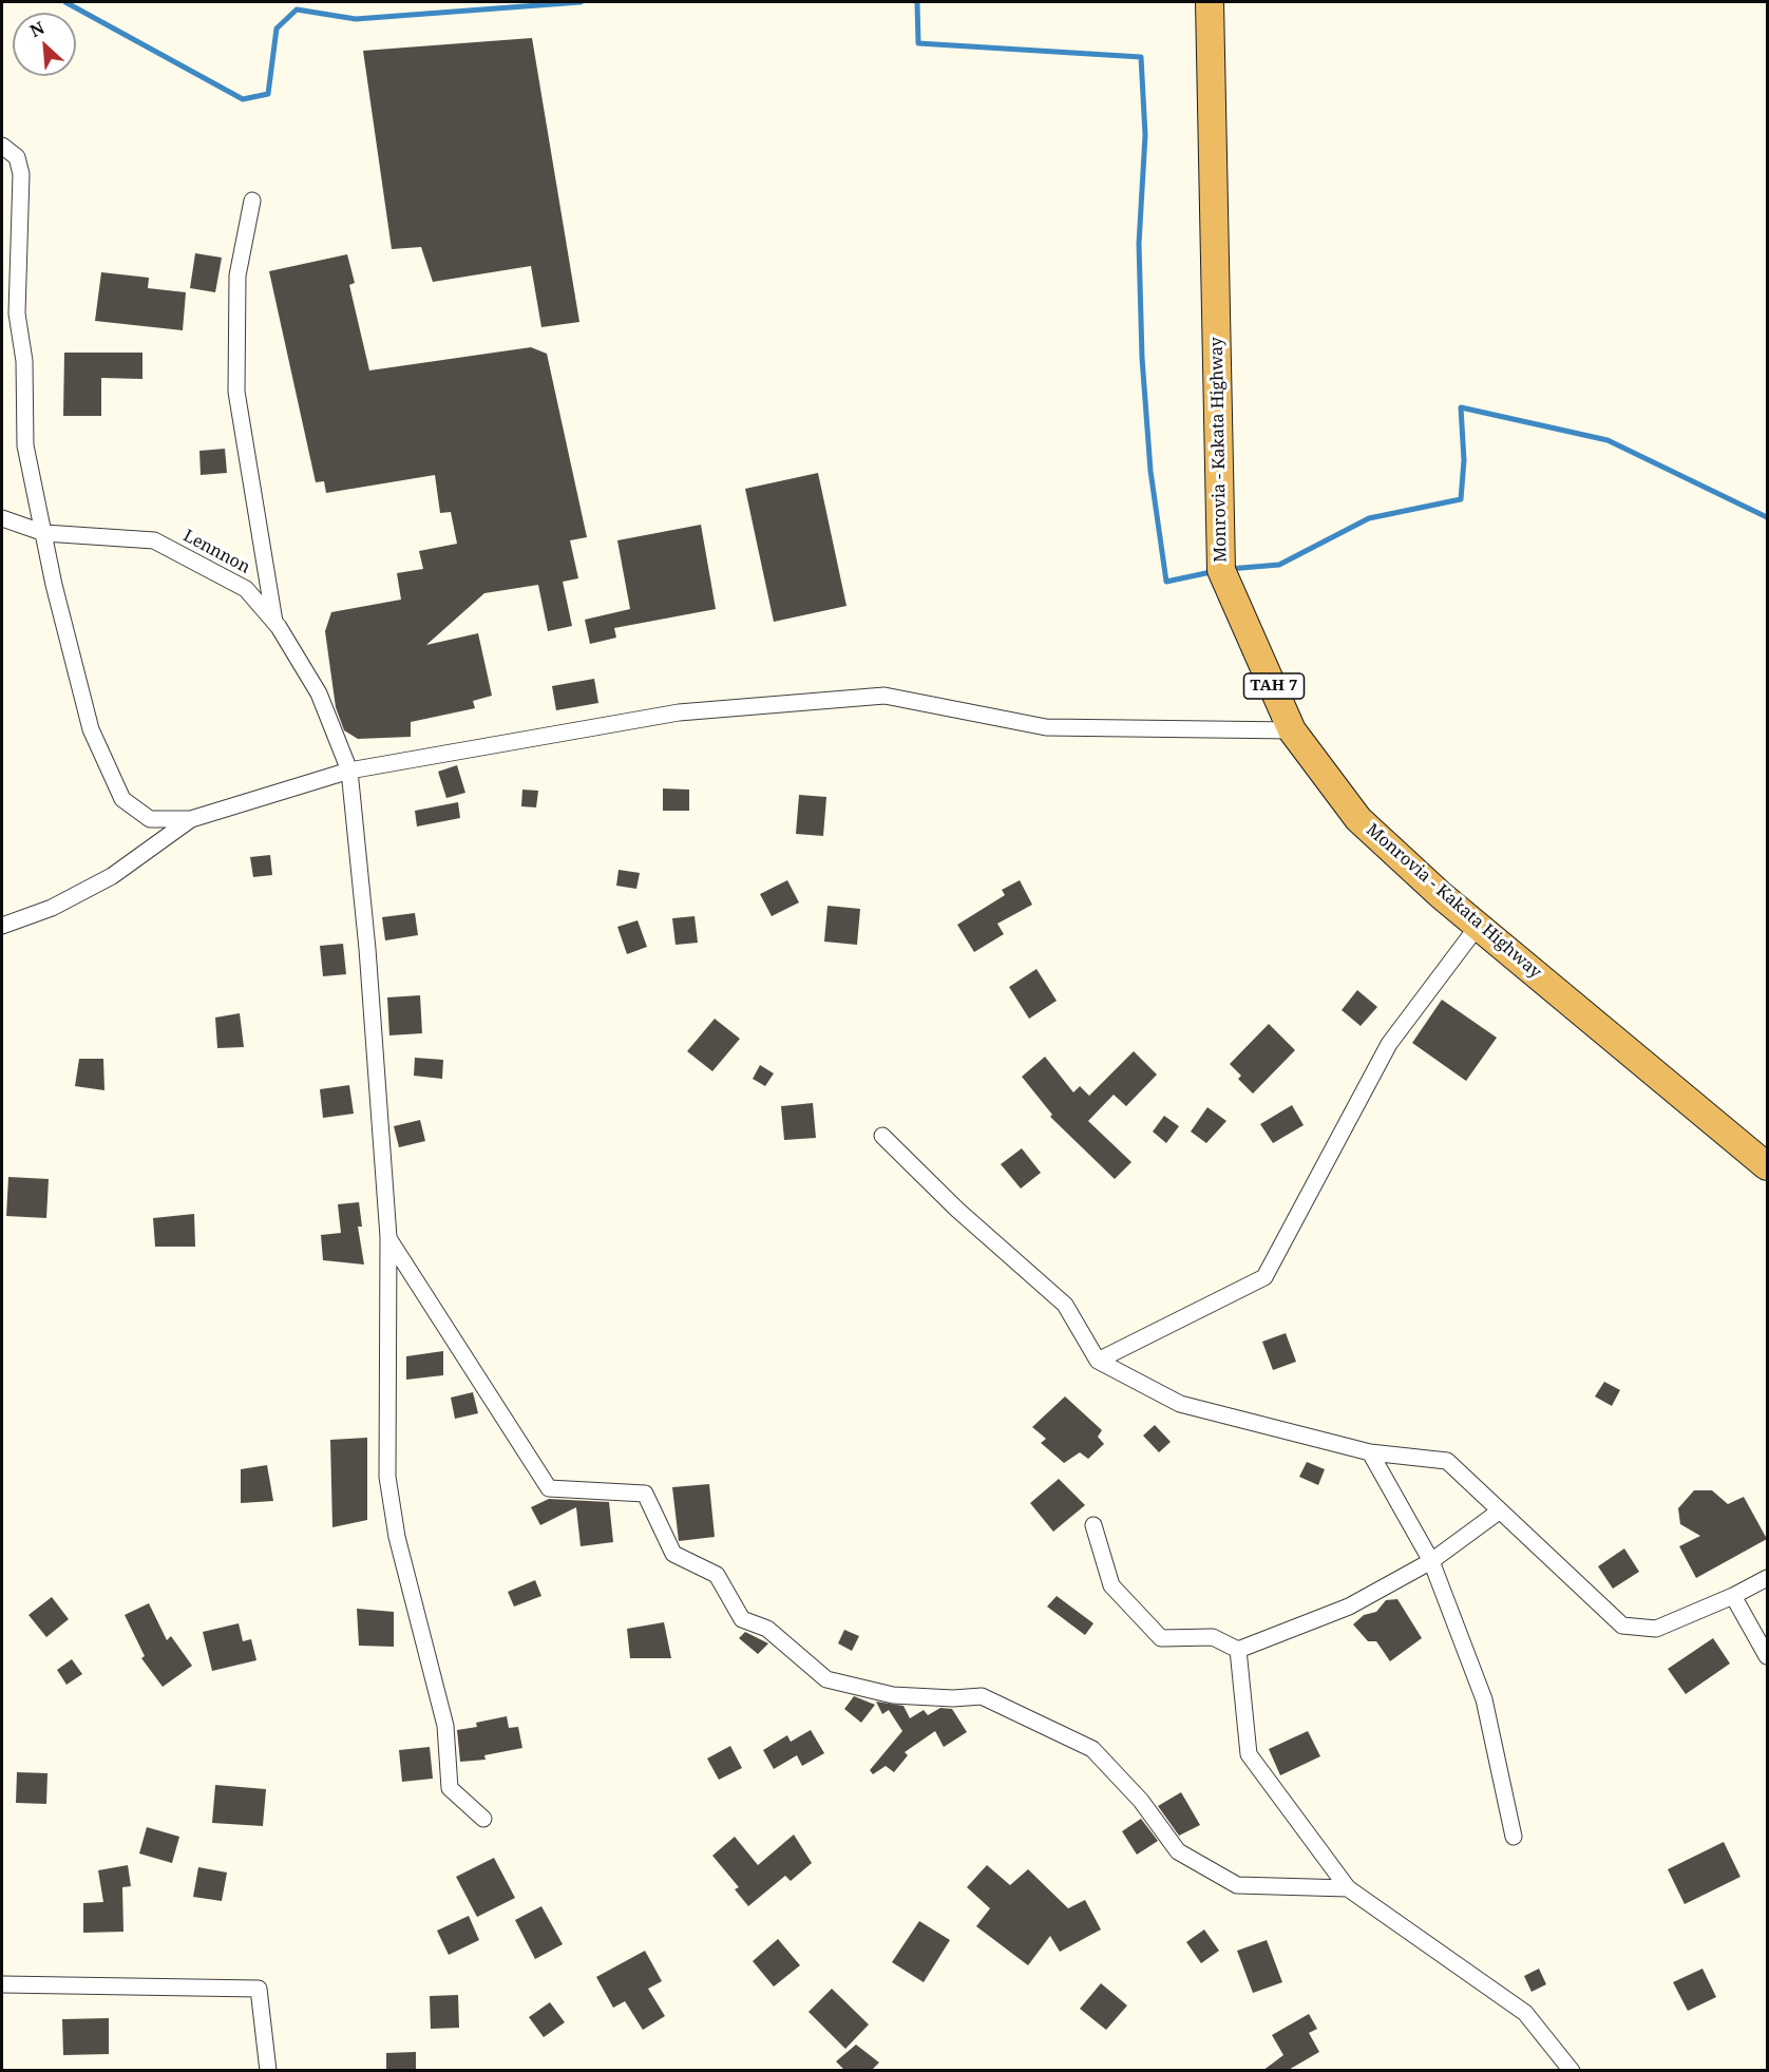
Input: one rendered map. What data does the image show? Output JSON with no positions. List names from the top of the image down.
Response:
{
  "streets": {
    "highway": ["Monrovia - Kakata Highway", "TAH 7"],
    "street": ["Lennnon"]
  },
  "north": "top left"
}
